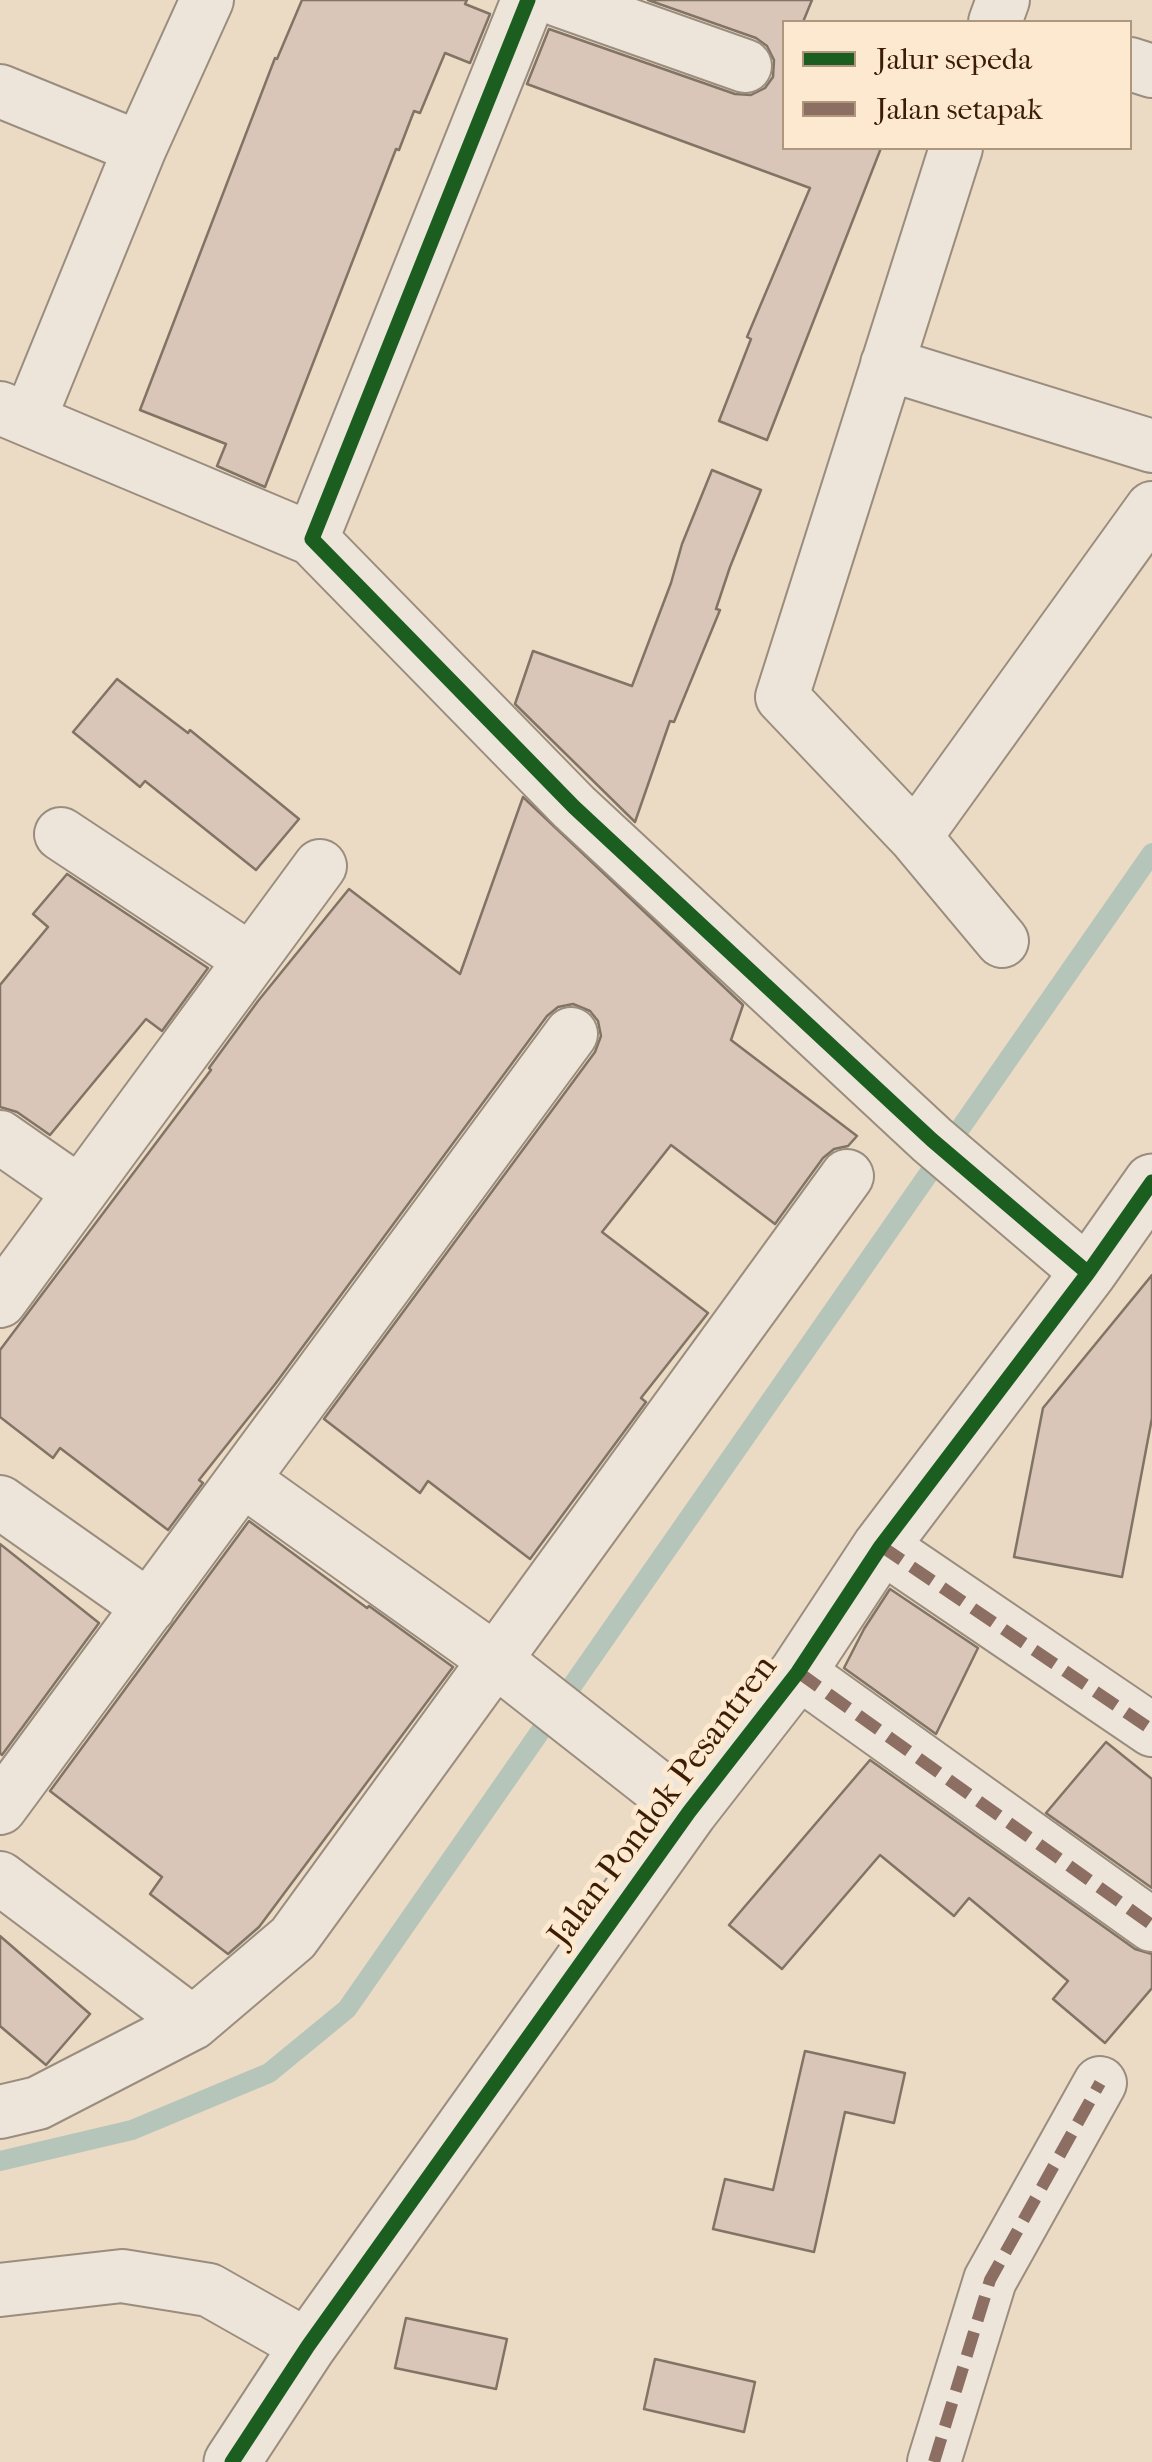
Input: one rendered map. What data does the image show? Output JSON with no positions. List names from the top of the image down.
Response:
{
  "streets": {
    "street": ["Jalan Pondok Pesantren"]
  },
  "legend": ["Jalur sepeda", "Jalan setapak"]
}
